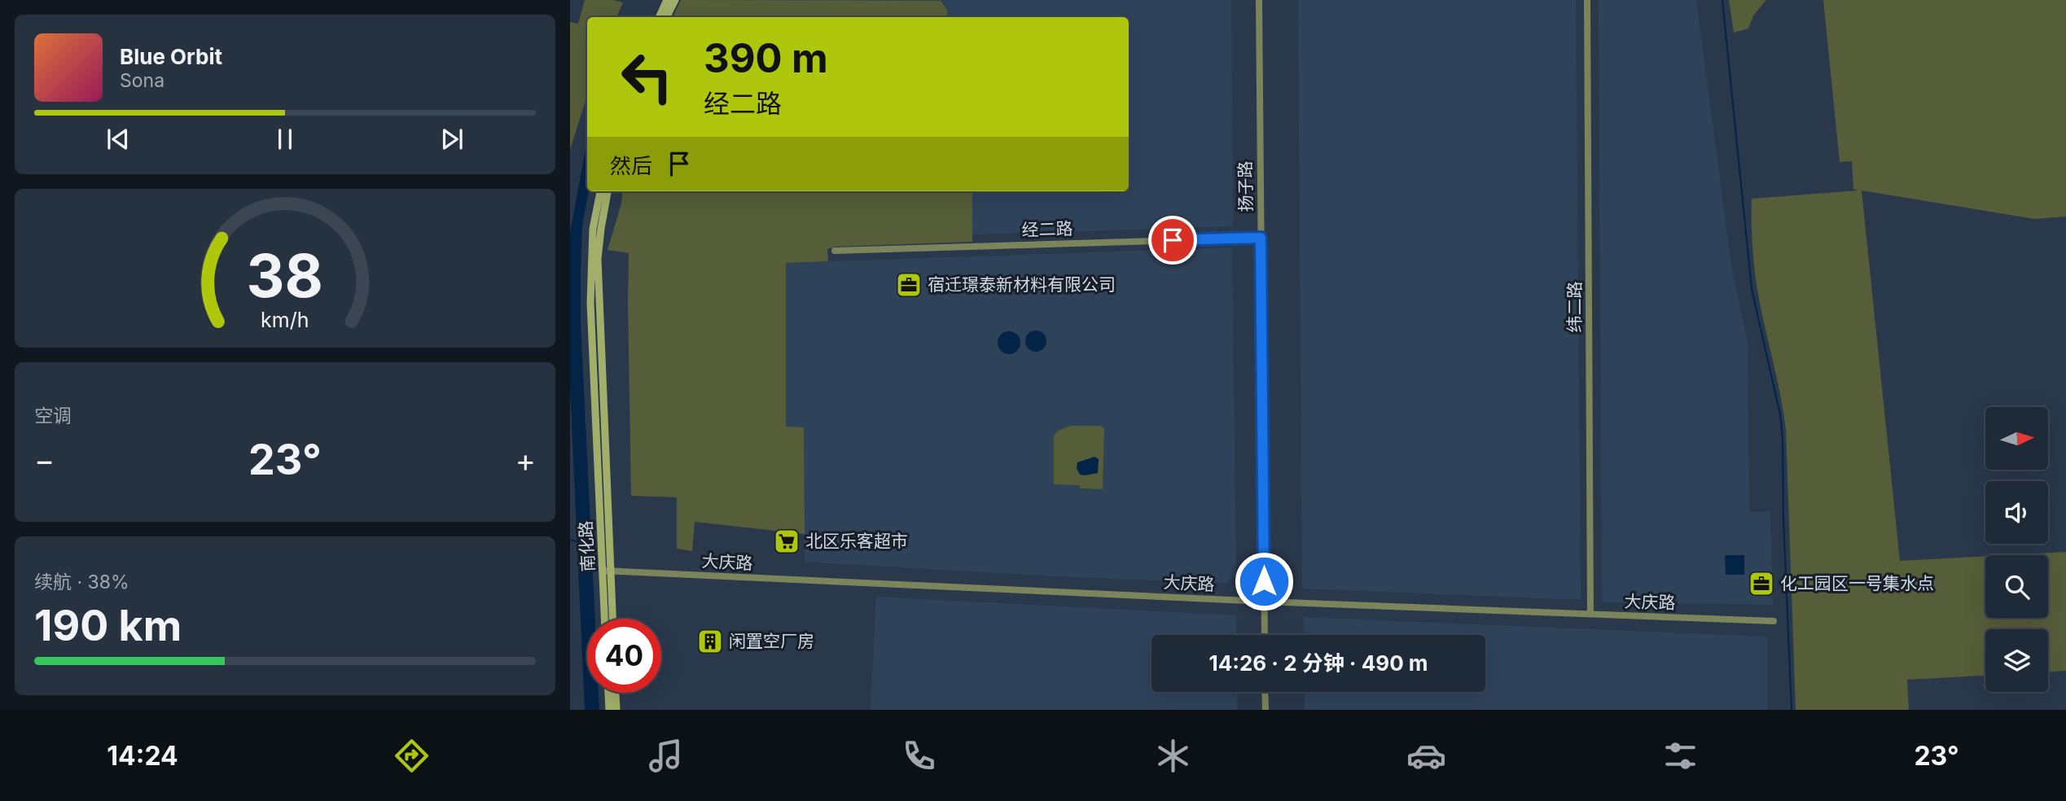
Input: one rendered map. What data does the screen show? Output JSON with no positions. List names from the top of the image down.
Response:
{
  "streets": {
    "main road": ["南化路"],
    "street": [
      "扬子路",
      "经二路",
      "纬二路",
      "大庆路"
    ]
  },
  "crossings": [
    ["扬子路", "经二路"],
    ["扬子路", "大庆路"],
    ["纬二路", "大庆路"],
    ["南化路", "大庆路"]
  ],
  "places": {
    "office": ["宿迁璟泰新材料有限公司", "化工园区一号集水点"],
    "supermarket": ["北区乐客超市"],
    "building": ["闲置空厂房"]
  },
  "north": "right",
  "page": {
    "turn": ["390 m", "经二路"],
    "song": ["Blue Orbit", "Sona"],
    "then": "然后",
    "tile": [
      "空调",
      ["续航 · 38%", "190 km"]
    ],
    "heat": ["−", "23°", "+"],
    "limit": "40",
    "trip": "14:26 · 2 分钟 · 490 m",
    "tabs": ["14:24", "23°"],
    "gauge": ["38", "km/h"]
  }
}
